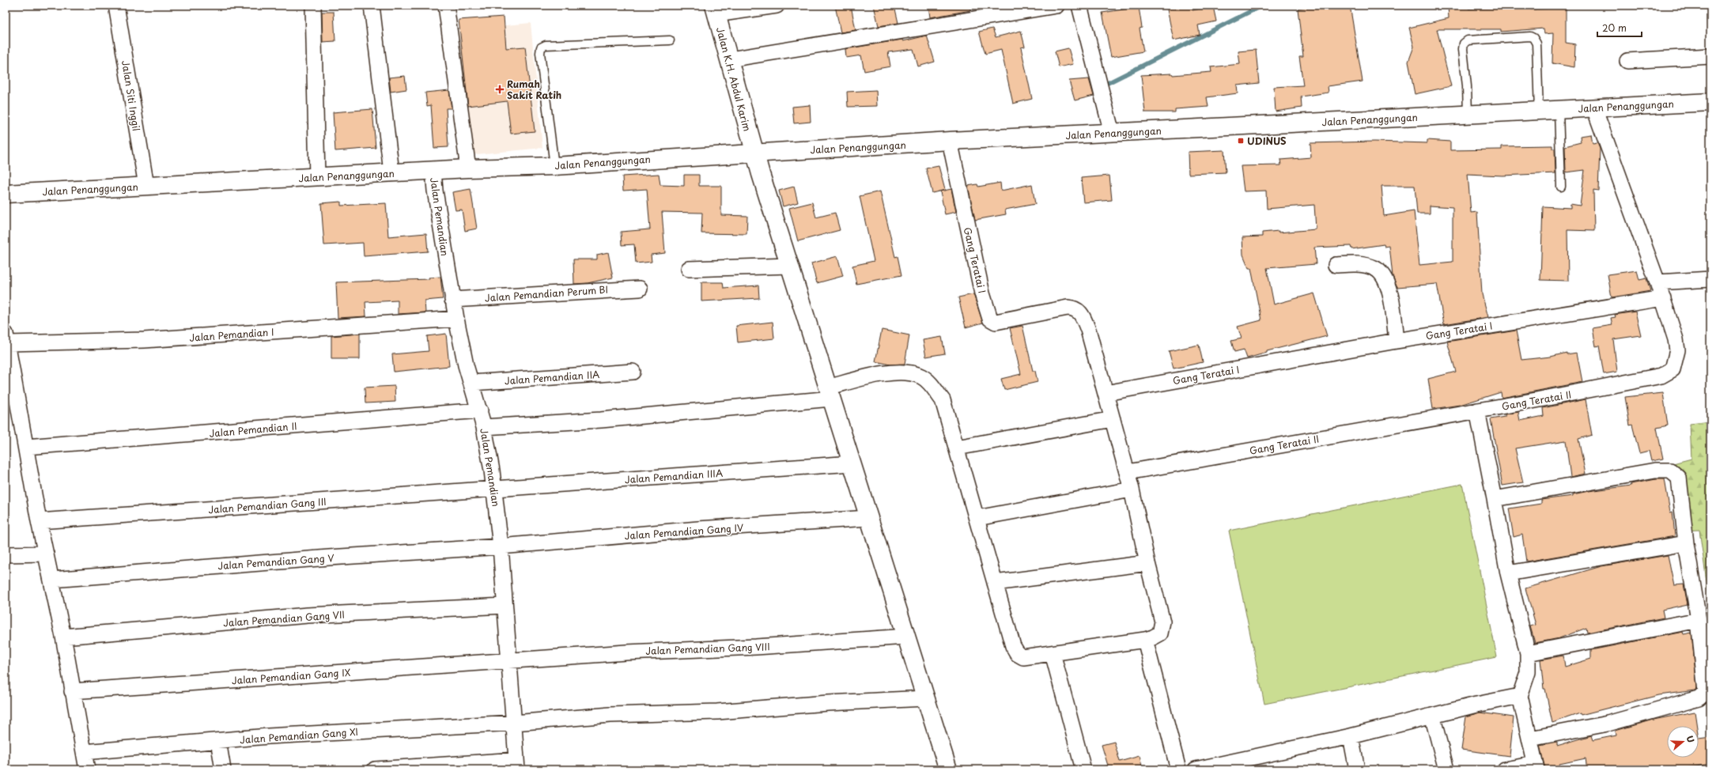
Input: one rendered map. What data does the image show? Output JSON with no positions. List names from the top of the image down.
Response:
{
  "streets": {
    "main road": ["Jalan K.H. Abdul Karim", "Jalan Penanggungan"],
    "street": [
      "Jalan Siti Inggil",
      "Jalan Pemandian",
      "Gang Teratai I",
      "Jalan Pemandian Perum BI",
      "Jalan Pemandian I",
      "Jalan Pemandian IIA",
      "Gang Teratai II",
      "Jalan Pemandian II",
      "Jalan Pemandian IIIA",
      "Jalan Pemandian Gang III",
      "Jalan Pemandian Gang IV",
      "Jalan Pemandian Gang V",
      "Jalan Pemandian Gang VII",
      "Jalan Pemandian Gang VIII",
      "Jalan Pemandian Gang IX",
      "Jalan Pemandian Gang XI"
    ]
  },
  "crossings": [
    ["Jalan K.H. Abdul Karim", "Jalan Penanggungan"],
    ["Jalan K.H. Abdul Karim", "Jalan Pemandian IIIA"],
    ["Jalan K.H. Abdul Karim", "Jalan Pemandian Gang IV"],
    ["Jalan K.H. Abdul Karim", "Jalan Pemandian Gang VIII"],
    ["Jalan K.H. Abdul Karim", "Jalan Pemandian Gang XI"],
    ["Jalan Siti Inggil", "Jalan Penanggungan"],
    ["Jalan Penanggungan", "Jalan Pemandian"],
    ["Jalan Penanggungan", "Gang Teratai I"],
    ["Jalan Penanggungan", "Gang Teratai II"],
    ["Jalan Pemandian", "Jalan Pemandian Perum BI"],
    ["Jalan Pemandian", "Jalan Pemandian I"],
    ["Jalan Pemandian", "Jalan Pemandian IIA"],
    ["Jalan Pemandian", "Jalan Pemandian II"],
    ["Jalan Pemandian", "Jalan Pemandian IIIA"],
    ["Jalan Pemandian", "Jalan Pemandian Gang III"],
    ["Jalan Pemandian", "Jalan Pemandian Gang IV"],
    ["Jalan Pemandian", "Jalan Pemandian Gang V"],
    ["Jalan Pemandian", "Jalan Pemandian Gang VII"],
    ["Jalan Pemandian", "Jalan Pemandian Gang VIII"],
    ["Jalan Pemandian", "Jalan Pemandian Gang IX"],
    ["Jalan Pemandian", "Jalan Pemandian Gang XI"],
    ["Gang Teratai I", "Gang Teratai II"],
    ["Jalan Pemandian IIIA", "Jalan Pemandian Gang III"],
    ["Jalan Pemandian Gang IV", "Jalan Pemandian Gang V"],
    ["Jalan Pemandian Gang VIII", "Jalan Pemandian Gang IX"]
  ],
  "places": {
    "health": ["Rumah Sakit Ratih"],
    "transit": ["UDINUS"]
  },
  "scale_bar": "20 m",
  "north": "right"
}
